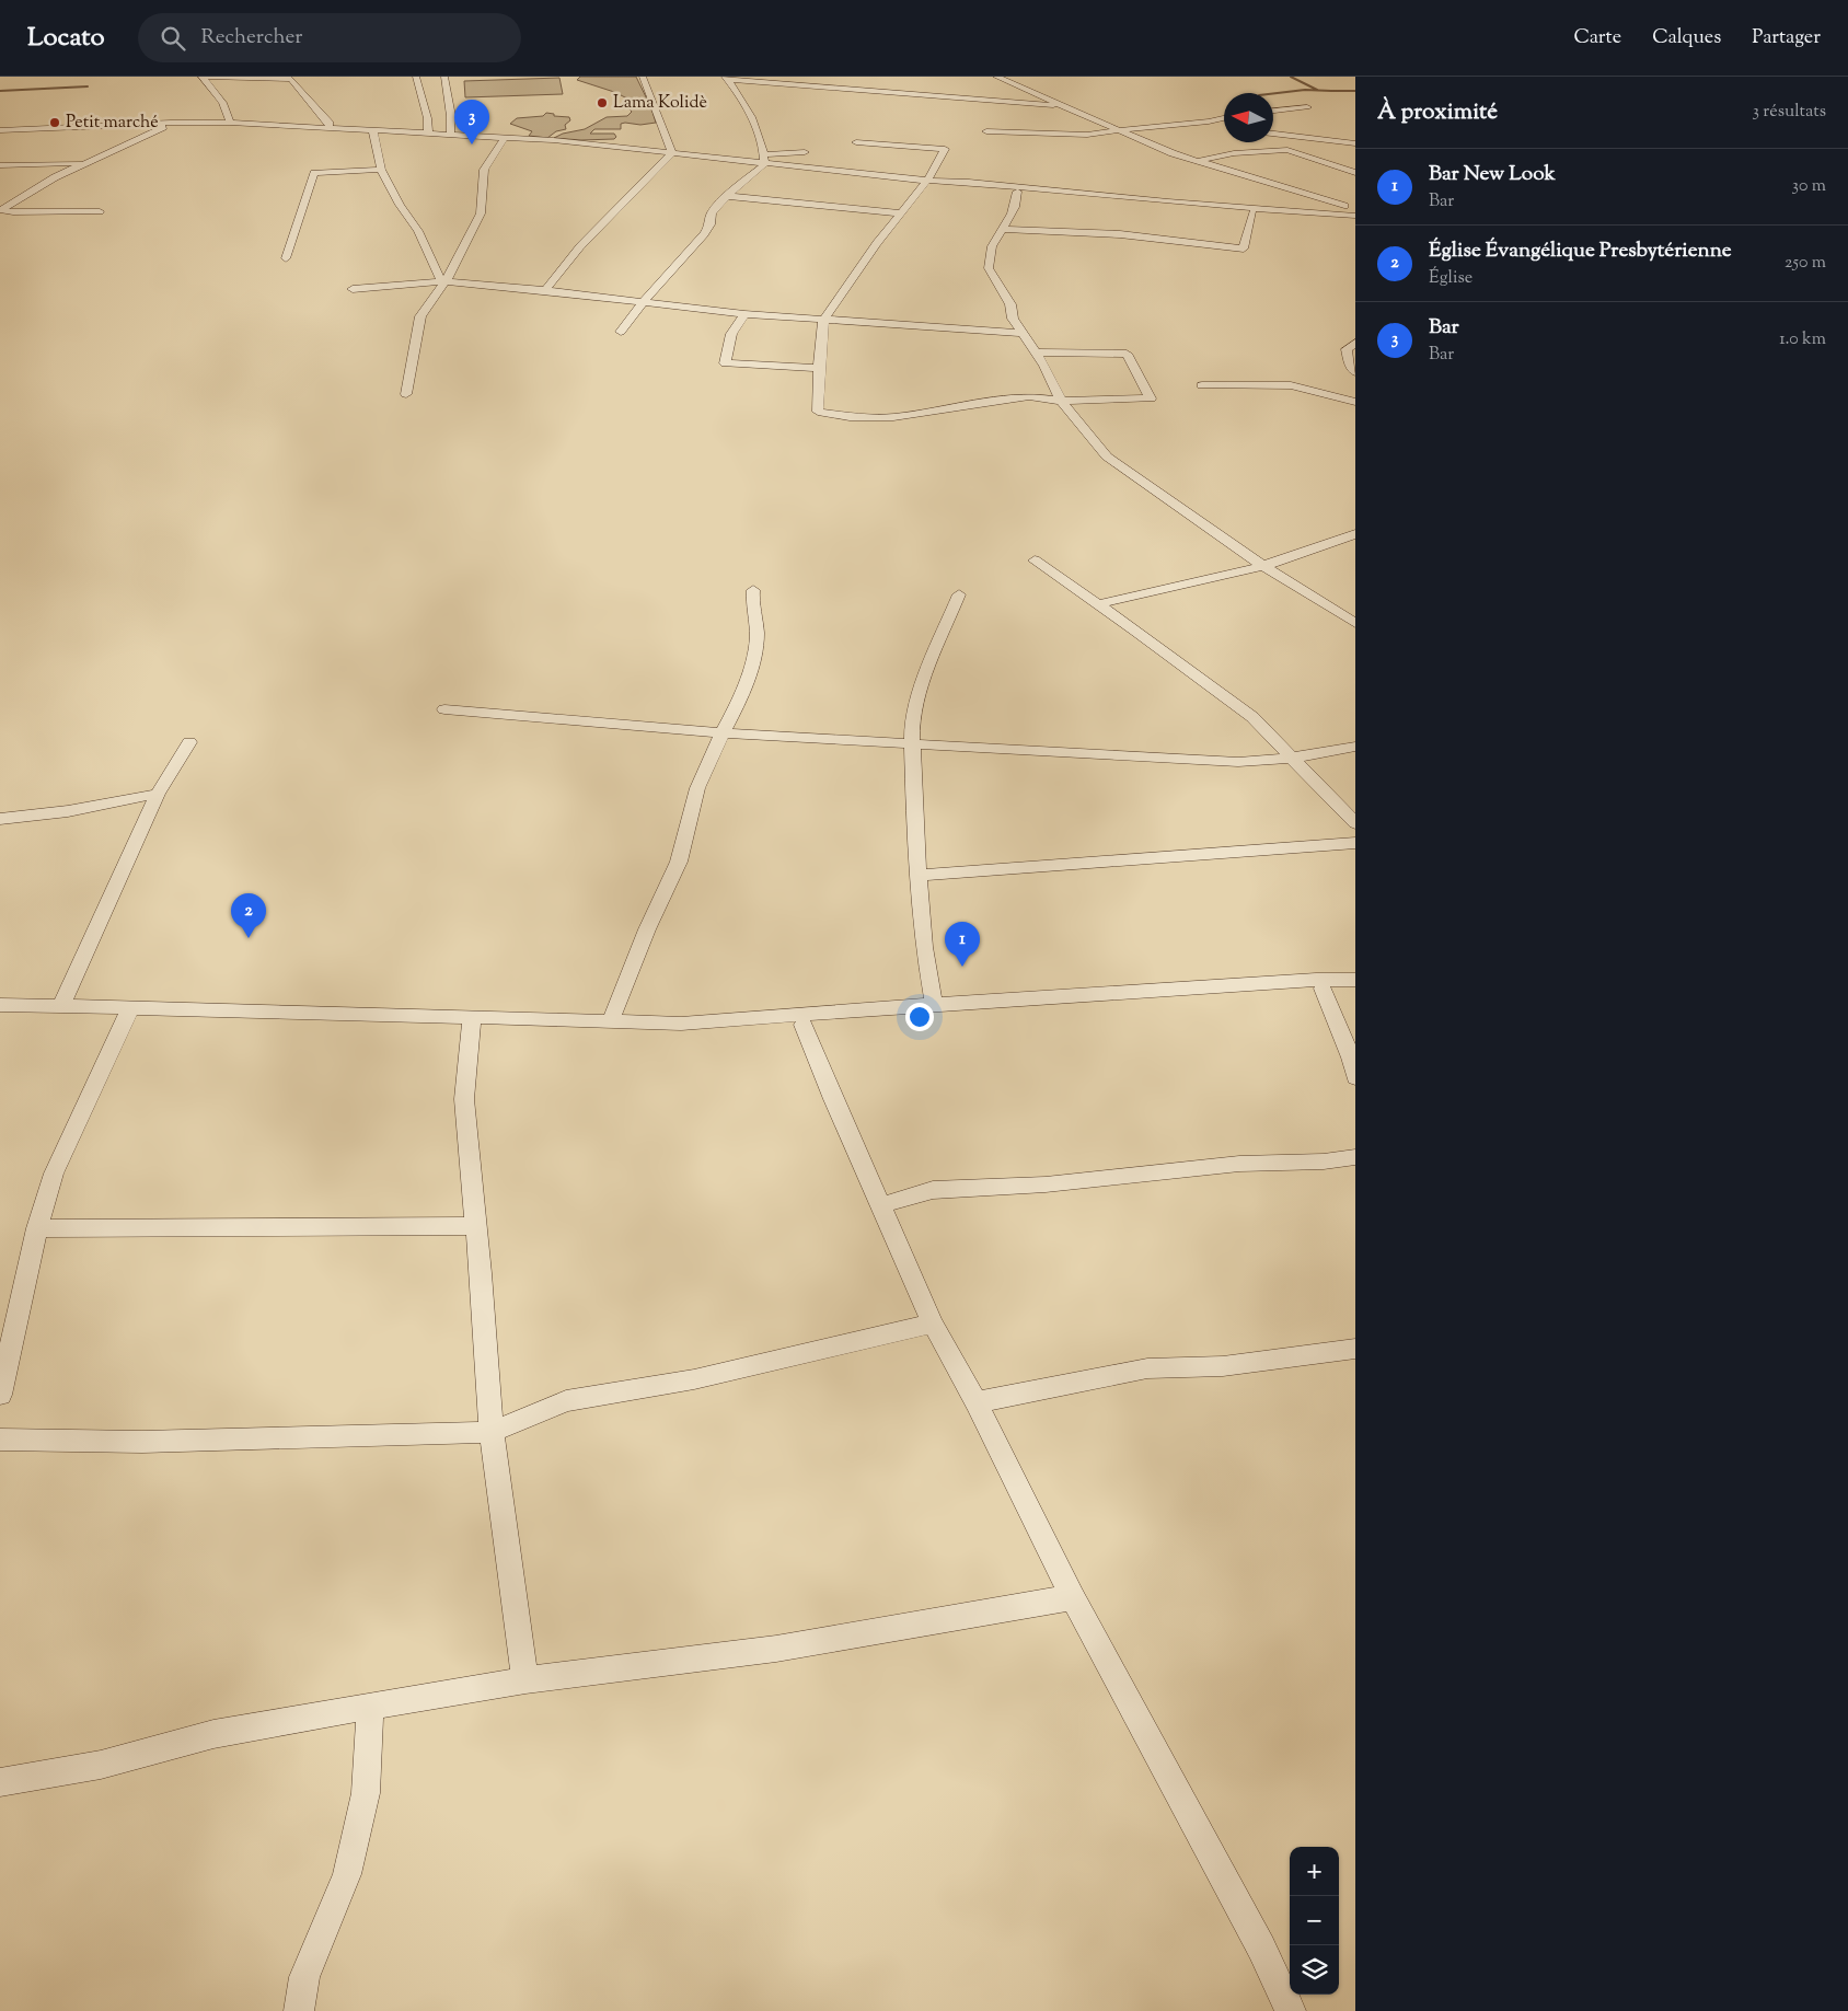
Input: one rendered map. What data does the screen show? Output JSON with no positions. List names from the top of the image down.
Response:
{
  "places": ["Lama Kolidè", "Petit marché"],
  "north": "left",
  "page": {
    "header": "Locato",
    "search": "Rechercher",
    "nav": ["Carte", "Calques", "Partager"],
    "heading": ["À proximité", "3 résultats"],
    "pins": ["3", "2", "1"],
    "list": [
      {
        "mark": "1",
        "name": "Bar New Look",
        "note": "Bar",
        "value": "30 m"
      },
      {
        "mark": "2",
        "name": "Église Évangélique Presbytérienne",
        "note": "Église",
        "value": "250 m"
      },
      {
        "mark": "3",
        "name": "Bar",
        "note": "Bar",
        "value": "1.0 km"
      }
    ],
    "map_buttons": ["+", "−"]
  }
}
